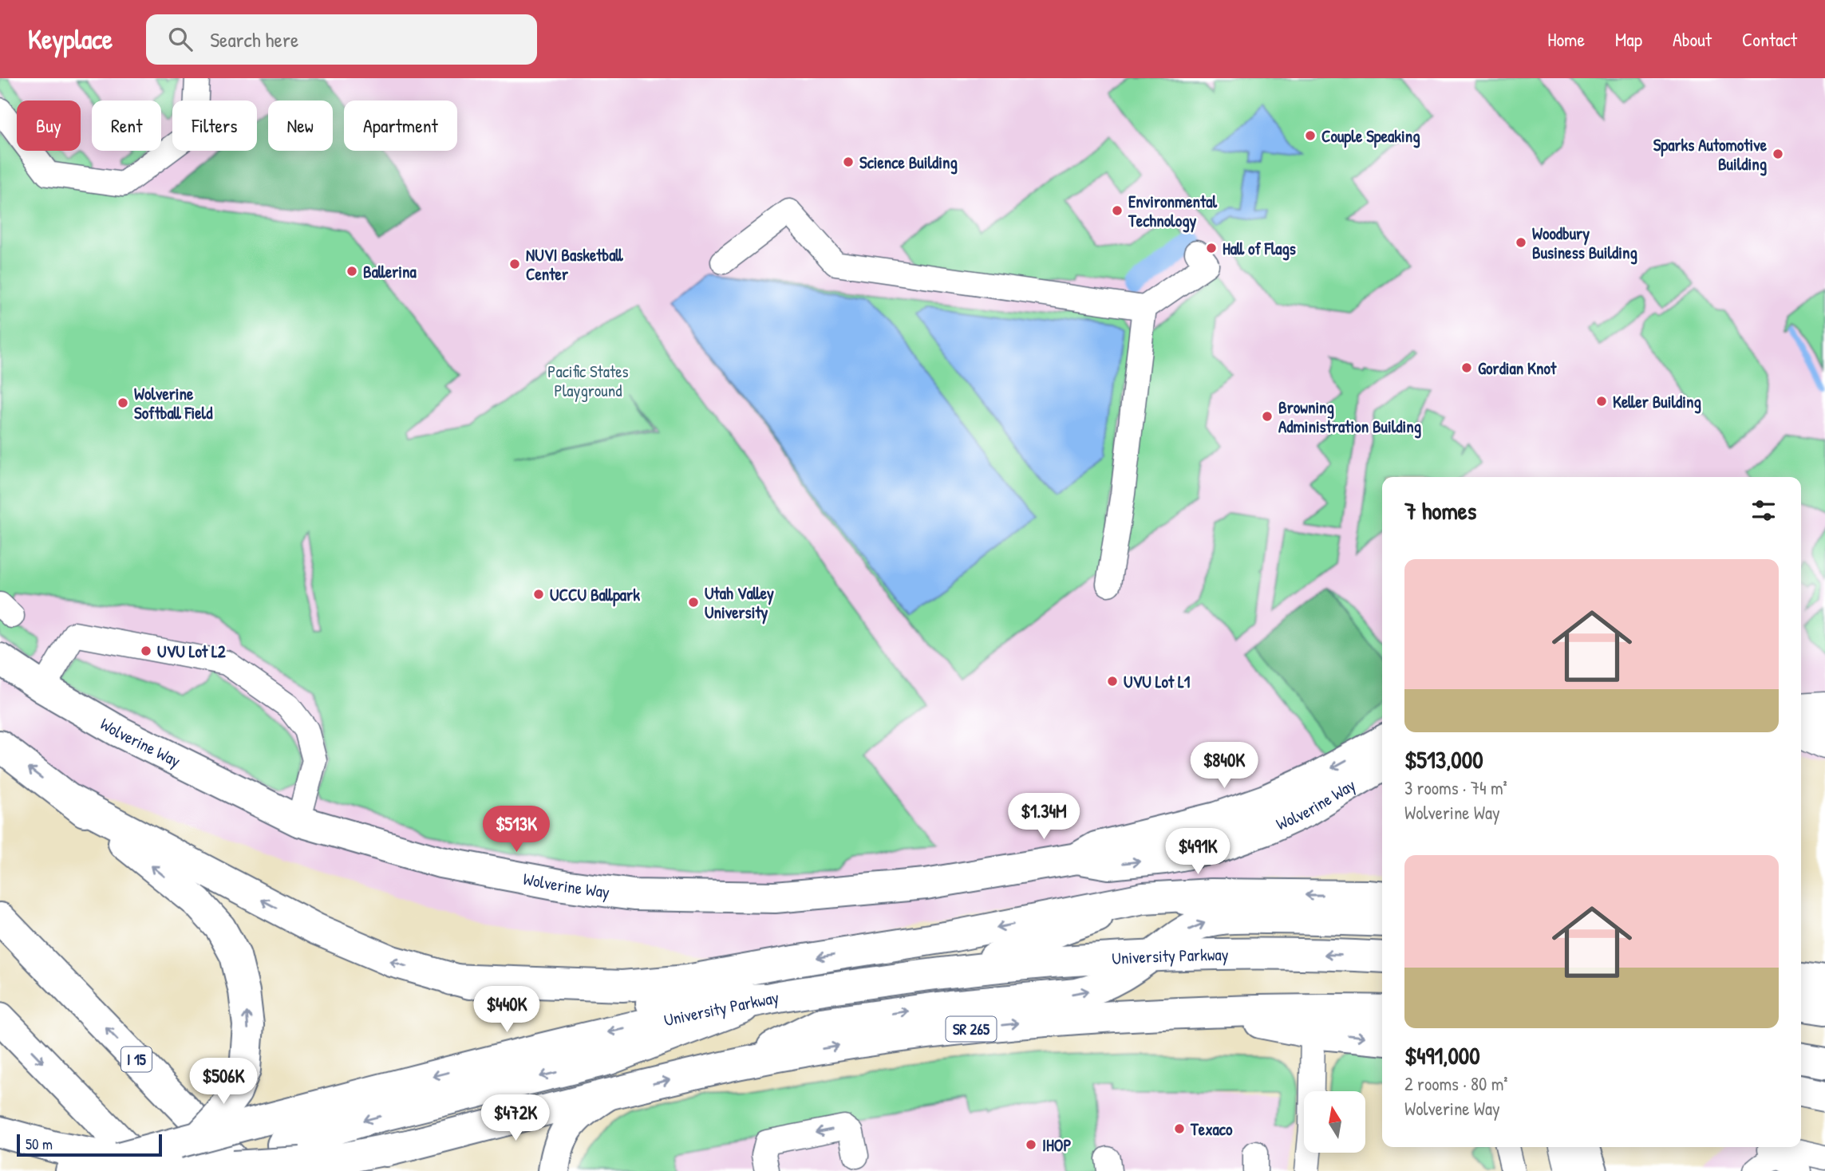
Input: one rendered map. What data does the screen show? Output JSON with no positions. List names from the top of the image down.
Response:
{
  "streets": {
    "main road": [
      "Wolverine Way",
      "University Parkway",
      "SR 265",
      "I 15"
    ]
  },
  "parks": ["Pacific States Playground"],
  "places": [
    "Couple Speaking",
    "Sparks Automotive Building",
    "Science Building",
    "Environmental Technology",
    "Woodbury Business Building",
    "Hall of Flags",
    "NUVI Basketball Center",
    "Ballerina",
    "Gordian Knot",
    "Keller Building",
    "Wolverine Softball Field",
    "Browning Administration Building",
    "UCCU Ballpark",
    "Utah Valley University",
    "UVU Lot L2",
    "UVU Lot L1",
    "Texaco",
    "IHOP"
  ],
  "scale_bar": "50 m",
  "north": "top",
  "page": {
    "header": "Keyplace",
    "search": "Search here",
    "nav": [
      "Home",
      "Map",
      "About",
      "Contact"
    ],
    "chip": [
      "Buy",
      "Rent",
      "Filters",
      "New",
      "Apartment"
    ],
    "heading": "7 homes",
    "list": [
      {
        "name": "$513,000",
        "note": "3 rooms · 74 m² · Wolverine Way"
      },
      {
        "name": "$491,000",
        "note": "2 rooms · 80 m² · Wolverine Way"
      }
    ],
    "price": [
      "$840K",
      "$1.34M",
      "$513K",
      "$491K",
      "$440K",
      "$506K",
      "$472K"
    ],
    "scale": "50 m"
  }
}
